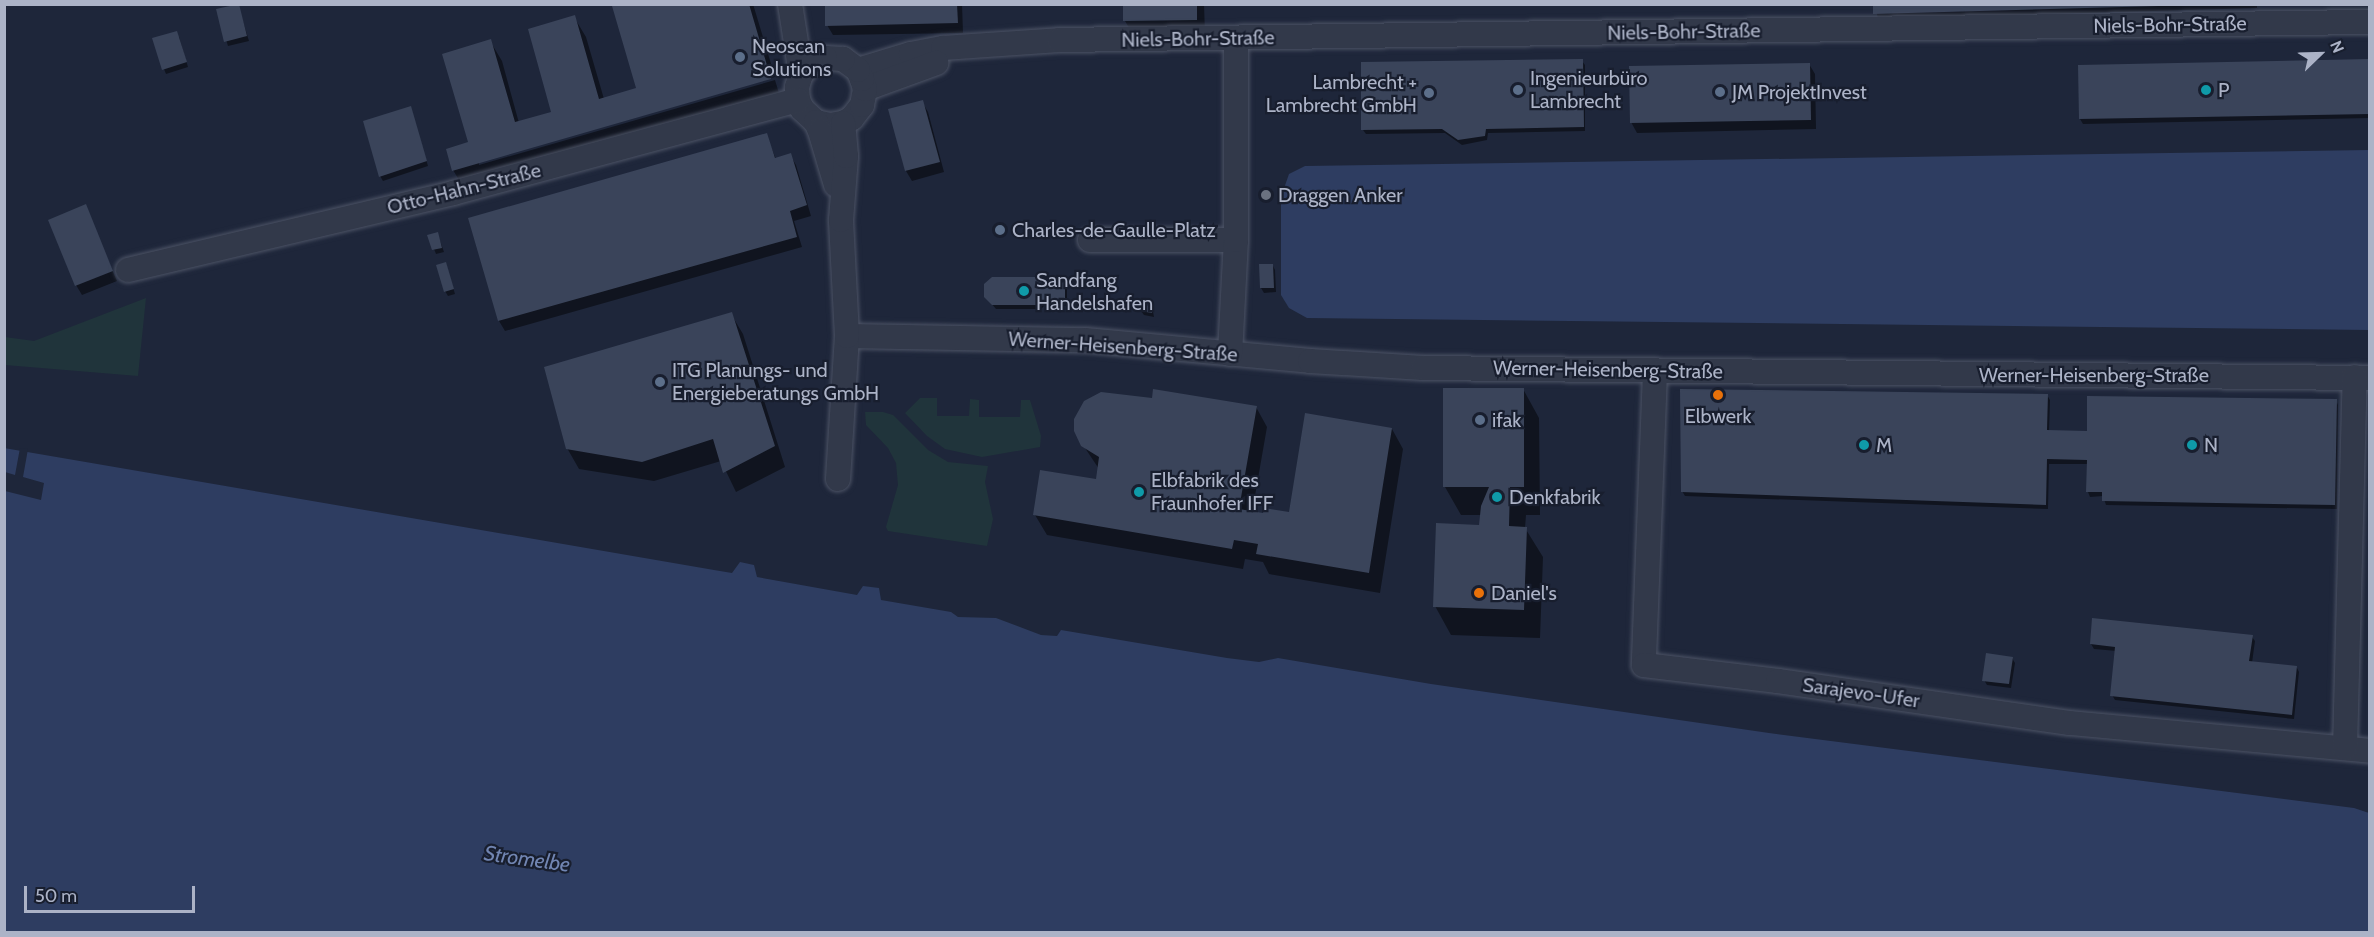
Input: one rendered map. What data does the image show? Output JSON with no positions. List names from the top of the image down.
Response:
{
  "streets": {
    "street": [
      "Niels-Bohr-Straße",
      "Otto-Hahn-Straße",
      "Werner-Heisenberg-Straße",
      "Sarajevo-Ufer"
    ]
  },
  "crossings": [
    ["Niels-Bohr-Straße", "Otto-Hahn-Straße"],
    ["Werner-Heisenberg-Straße", "Sarajevo-Ufer"]
  ],
  "water": ["Stromelbe"],
  "places": [
    "Neoscan Solutions",
    "Ingenieurbüro Lambrecht",
    "P",
    "JM ProjektInvest",
    "Lambrecht + Lambrecht GmbH",
    "Draggen Anker",
    "Charles-de-Gaulle-Platz",
    "Sandfang Handelshafen",
    "ITG Planungs- und Energieberatungs GmbH",
    "Elbwerk",
    "ifak",
    "M",
    "N",
    "Elbfabrik des Fraunhofer IFF",
    "Denkfabrik",
    "Daniel's"
  ],
  "scale_bar": "50 m",
  "north": "top right"
}
